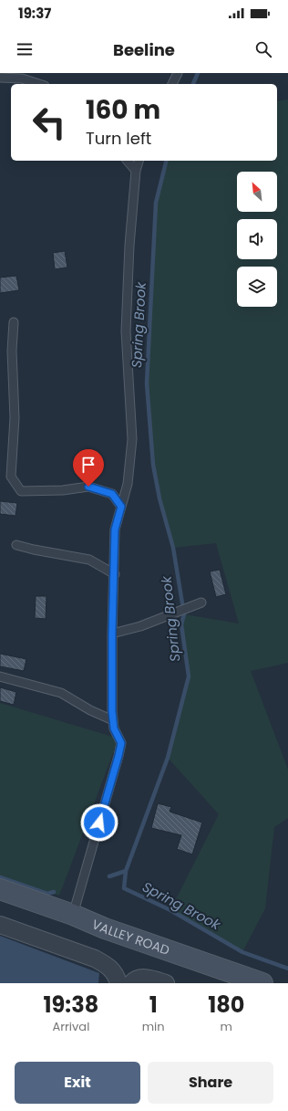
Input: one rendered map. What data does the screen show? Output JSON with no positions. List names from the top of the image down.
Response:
{
  "streets": {
    "street": ["VALLEY ROAD"]
  },
  "water": ["Spring Brook"],
  "north": "top left",
  "page": {
    "status": "19:37",
    "header": "Beeline",
    "turn": ["160 m", "Turn left"],
    "eta": [
      "19:38",
      "Arrival",
      "1",
      "min",
      "180",
      "m"
    ],
    "buttons": ["Exit", "Share"]
  }
}
